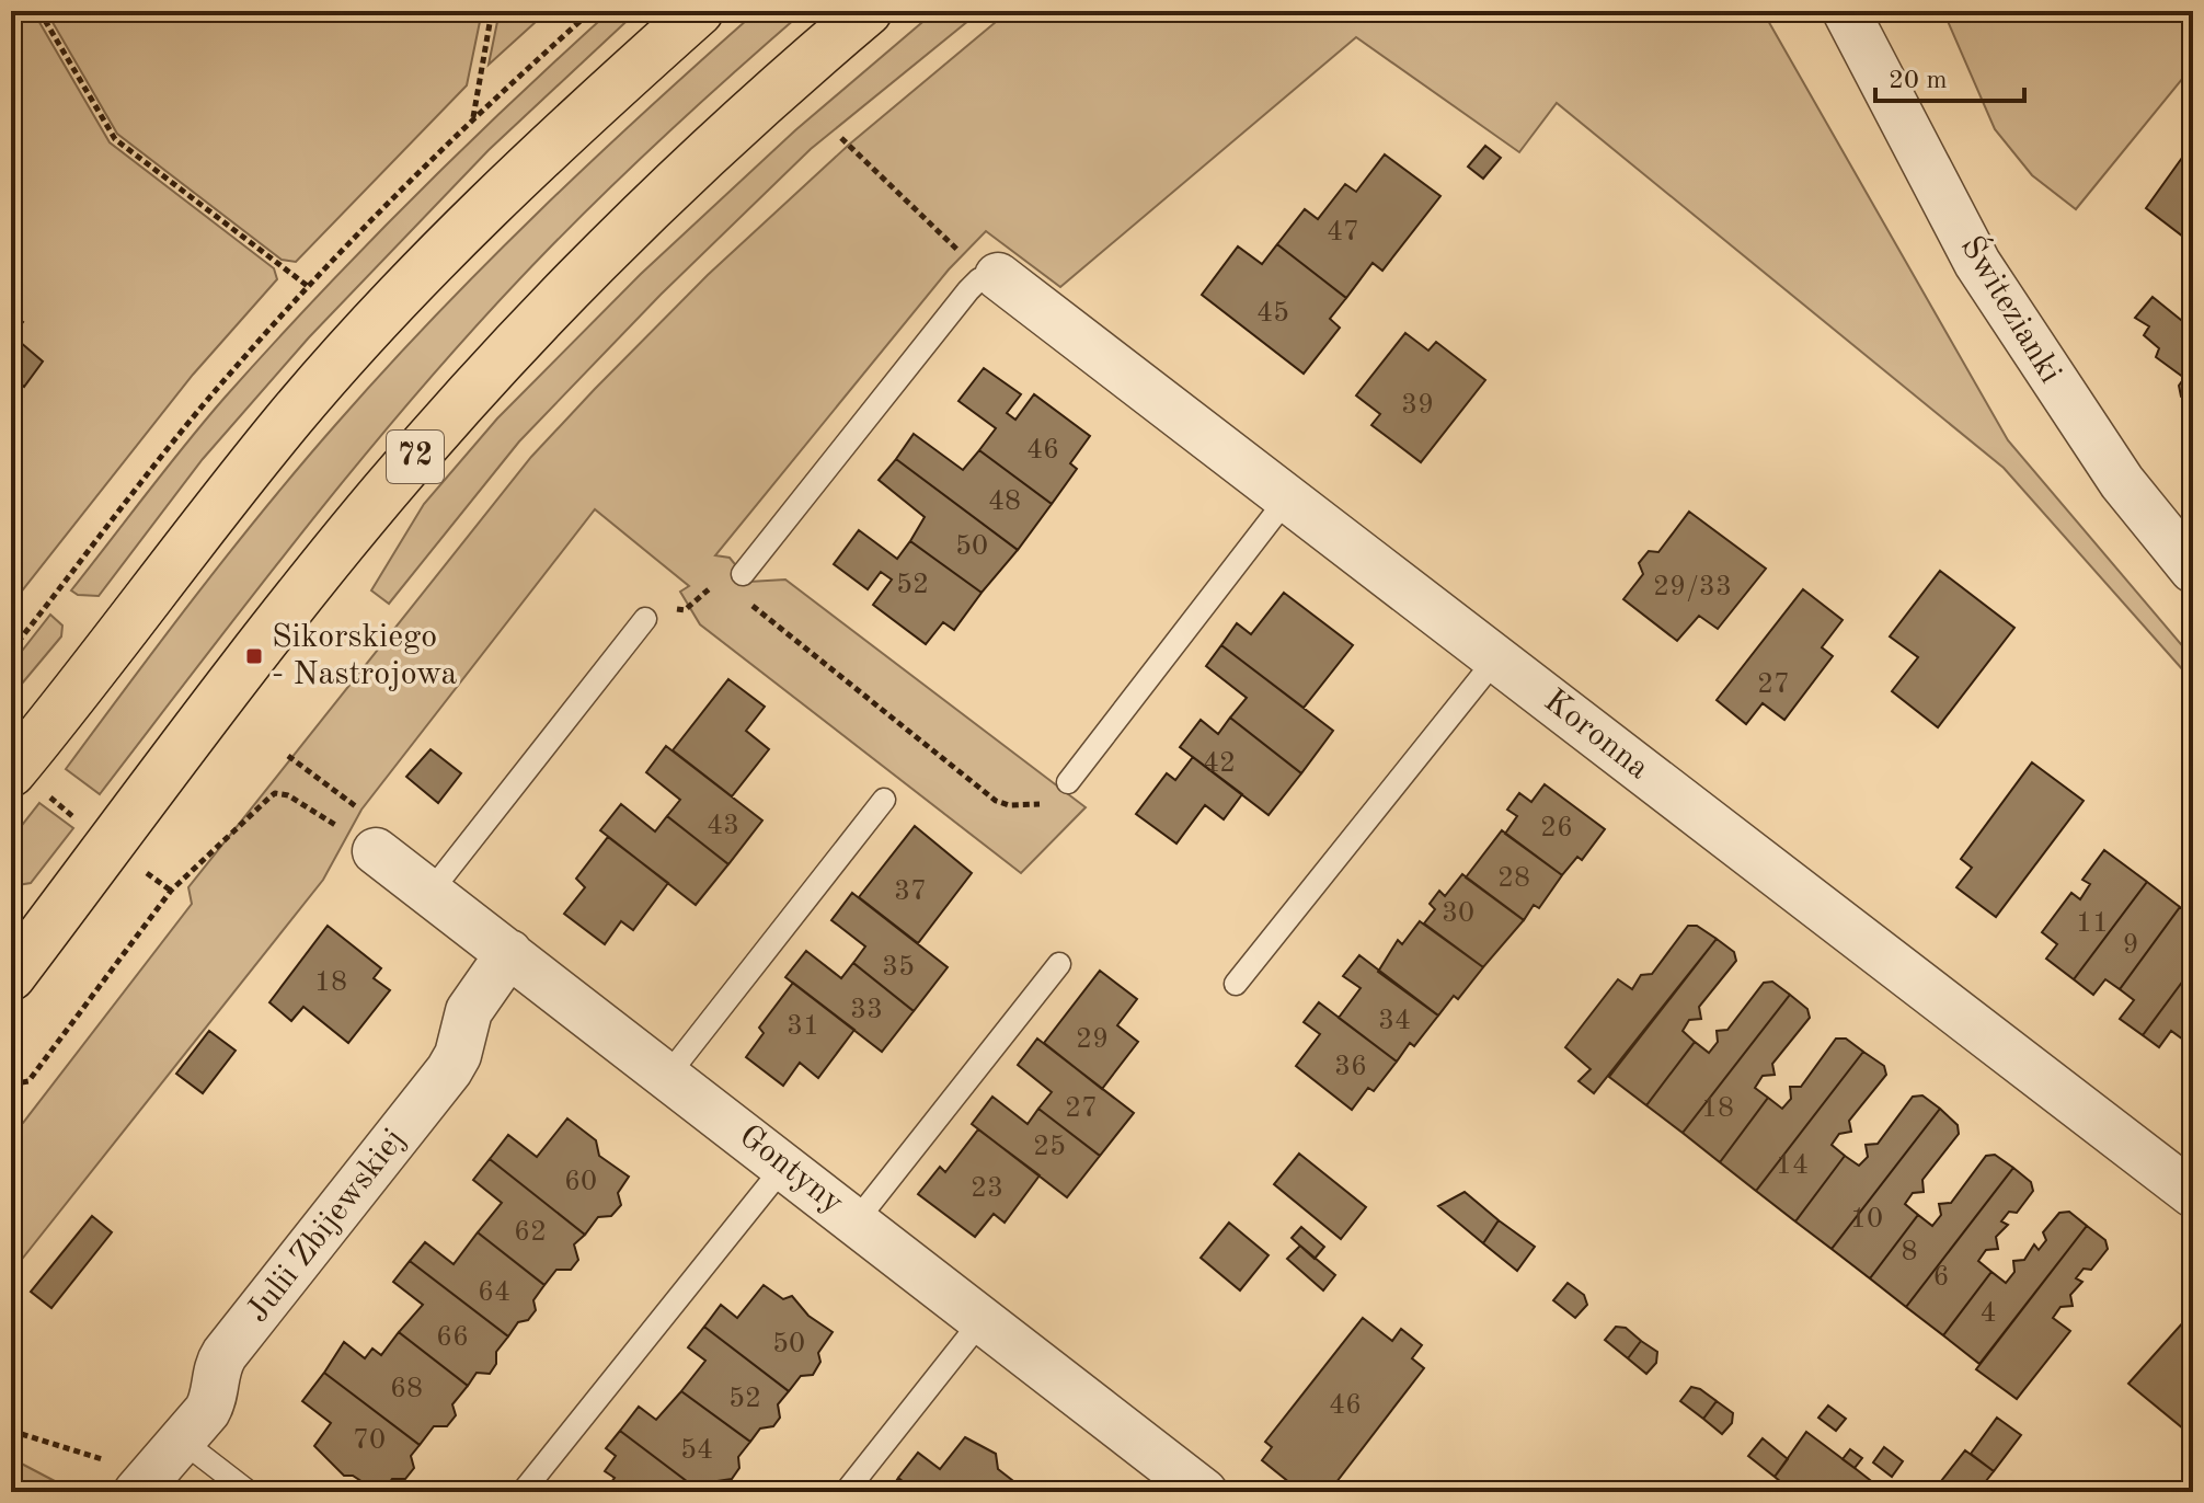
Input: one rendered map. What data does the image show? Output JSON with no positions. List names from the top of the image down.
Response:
{
  "streets": {
    "main road": ["72"],
    "street": [
      "Świtezianki",
      "Koronna",
      "Gontyny",
      "Julii Zbijewskiej"
    ]
  },
  "crossings": [
    ["Gontyny", "Julii Zbijewskiej"]
  ],
  "places": {
    "transit": ["Sikorskiego - Nastrojowa"]
  },
  "house_numbers": [
    "47",
    "45",
    "39",
    "46",
    "48",
    "50",
    "52",
    "29/33",
    "27",
    "42",
    "43",
    "26",
    "28",
    "37",
    "30",
    "11",
    "9",
    "35",
    "18",
    "33",
    "34",
    "31",
    "29",
    "36",
    "27",
    "18",
    "25",
    "14",
    "60",
    "23",
    "10",
    "62",
    "8",
    "6",
    "64",
    "4",
    "66",
    "50",
    "68",
    "52",
    "46",
    "70",
    "54"
  ],
  "scale_bar": "20 m"
}
